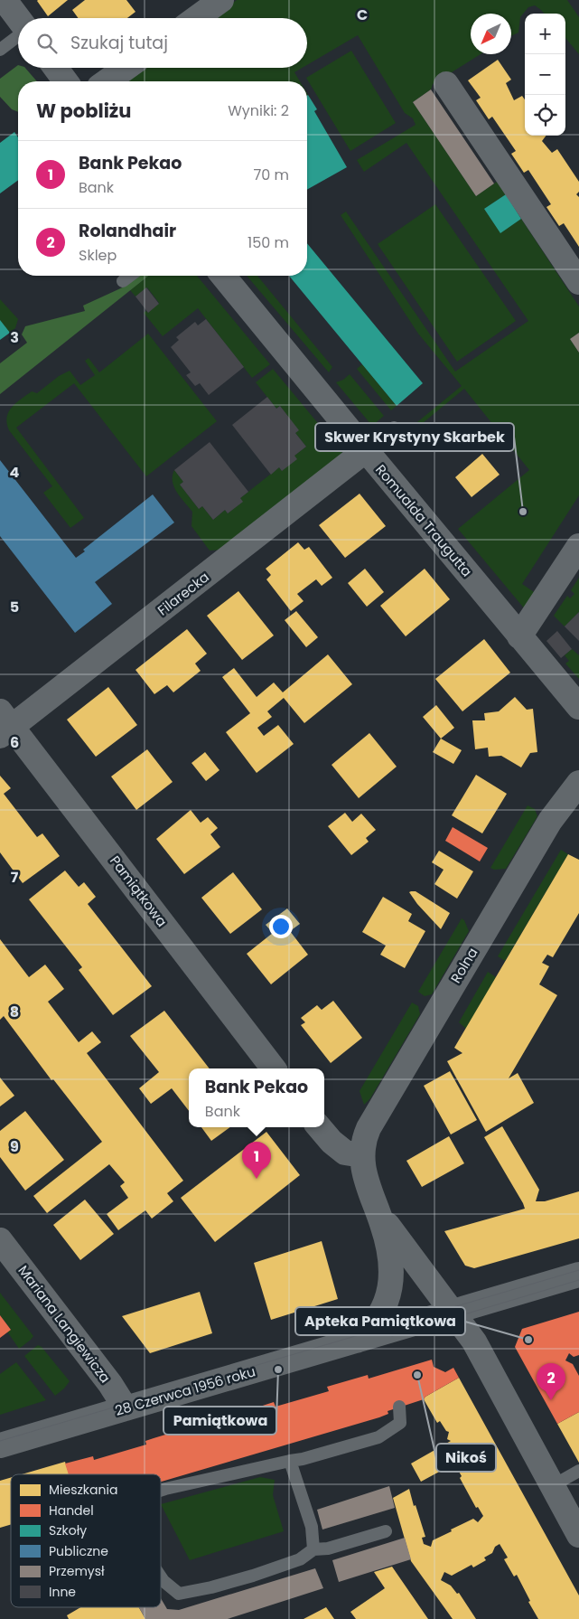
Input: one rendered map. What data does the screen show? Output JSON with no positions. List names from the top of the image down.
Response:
{
  "streets": {
    "street": [
      "Romualda Traugutta",
      "Filarecka",
      "Pamiątkowa",
      "Rolna",
      "Mariana Langiewicza",
      "28 Czerwca 1956 roku"
    ]
  },
  "crossings": [
    ["Romualda Traugutta", "Filarecka"],
    ["Filarecka", "Pamiątkowa"],
    ["Mariana Langiewicza", "28 Czerwca 1956 roku"]
  ],
  "places": [
    "Skwer Krystyny Skarbek",
    "Apteka Pamiątkowa",
    "Pamiątkowa",
    "Nikoś"
  ],
  "legend": [
    "Mieszkania",
    "Handel",
    "Szkoły",
    "Publiczne",
    "Przemysł",
    "Inne"
  ],
  "north": "bottom left",
  "page": {
    "map_buttons": ["+", "−"],
    "search": "Szukaj tutaj",
    "heading": ["W pobliżu", "Wyniki: 2"],
    "list": [
      {
        "mark": "1",
        "name": "Bank Pekao",
        "note": "Bank",
        "value": "70 m"
      },
      {
        "mark": "2",
        "name": "Rolandhair",
        "note": "Sklep",
        "value": "150 m"
      }
    ],
    "popup": ["Bank Pekao", "Bank"],
    "pins": ["1", "2"]
  },
  "grid": {
    "columns": ["C"],
    "rows": [
      "3",
      "4",
      "5",
      "6",
      "7",
      "8",
      "9"
    ]
  }
}
